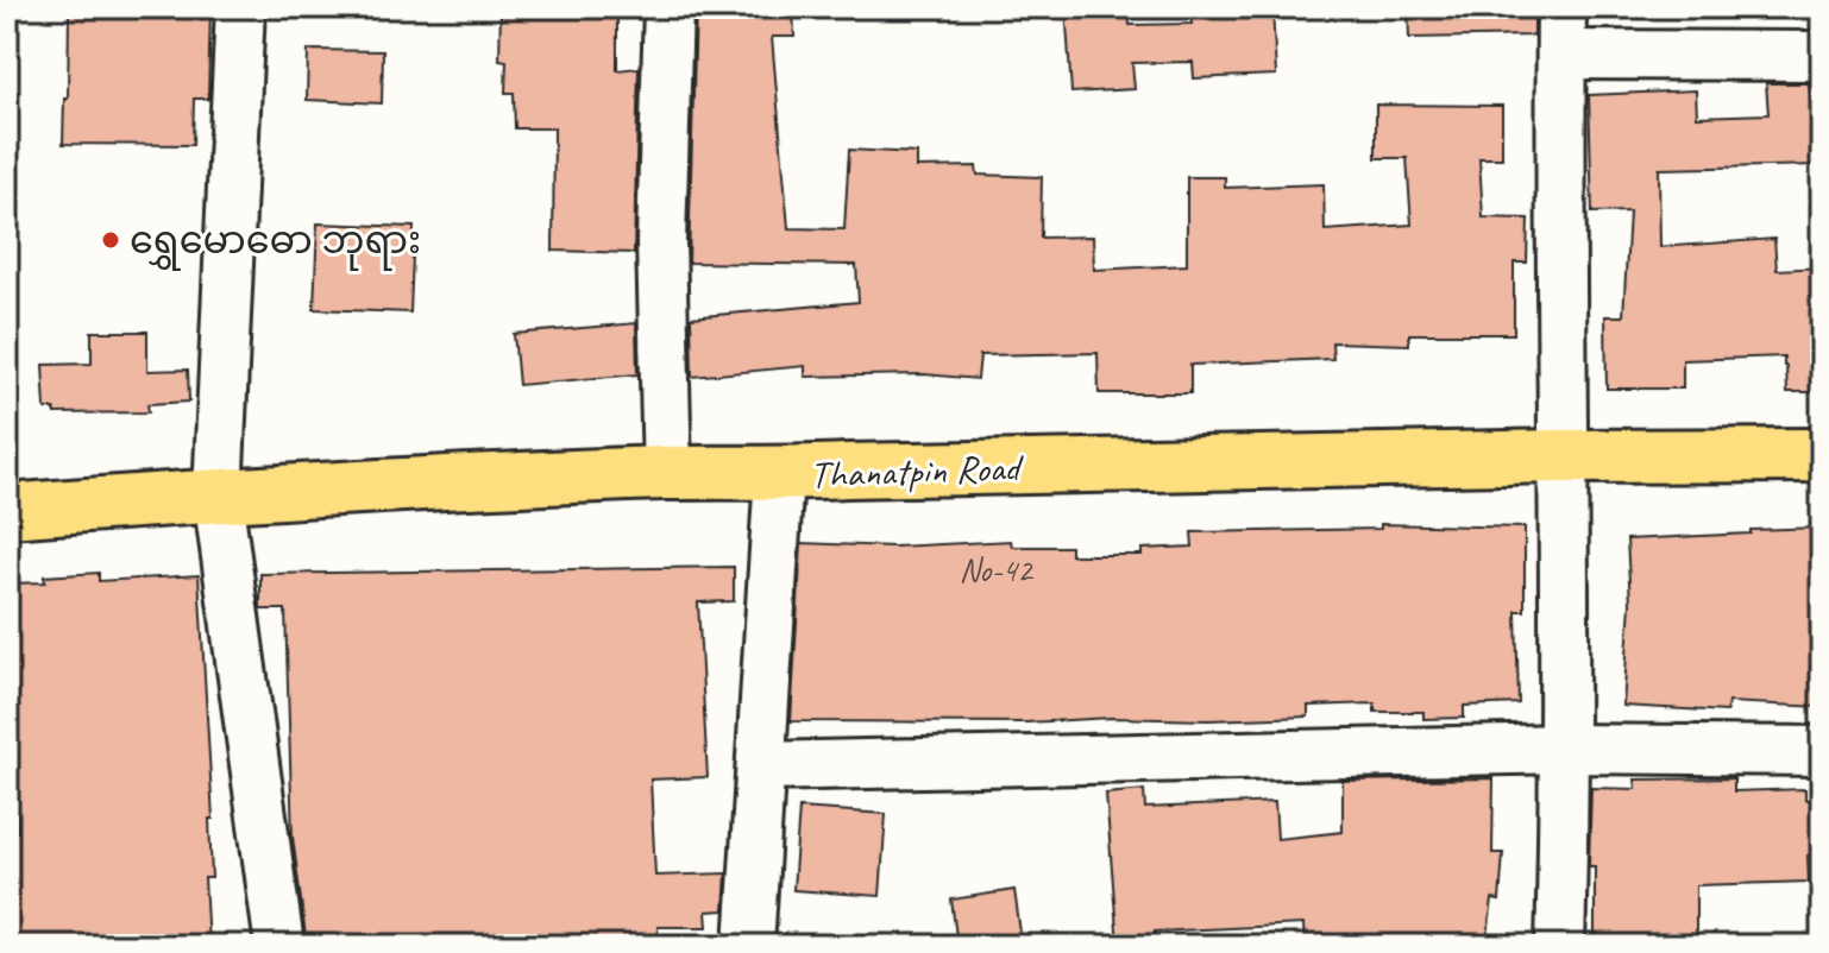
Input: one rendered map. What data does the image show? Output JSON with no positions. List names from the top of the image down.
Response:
{
  "streets": {
    "main road": ["Thanatpin Road"]
  },
  "places": ["ရွှေမောဓော ဘုရား"],
  "house_numbers": ["No-42"]
}
